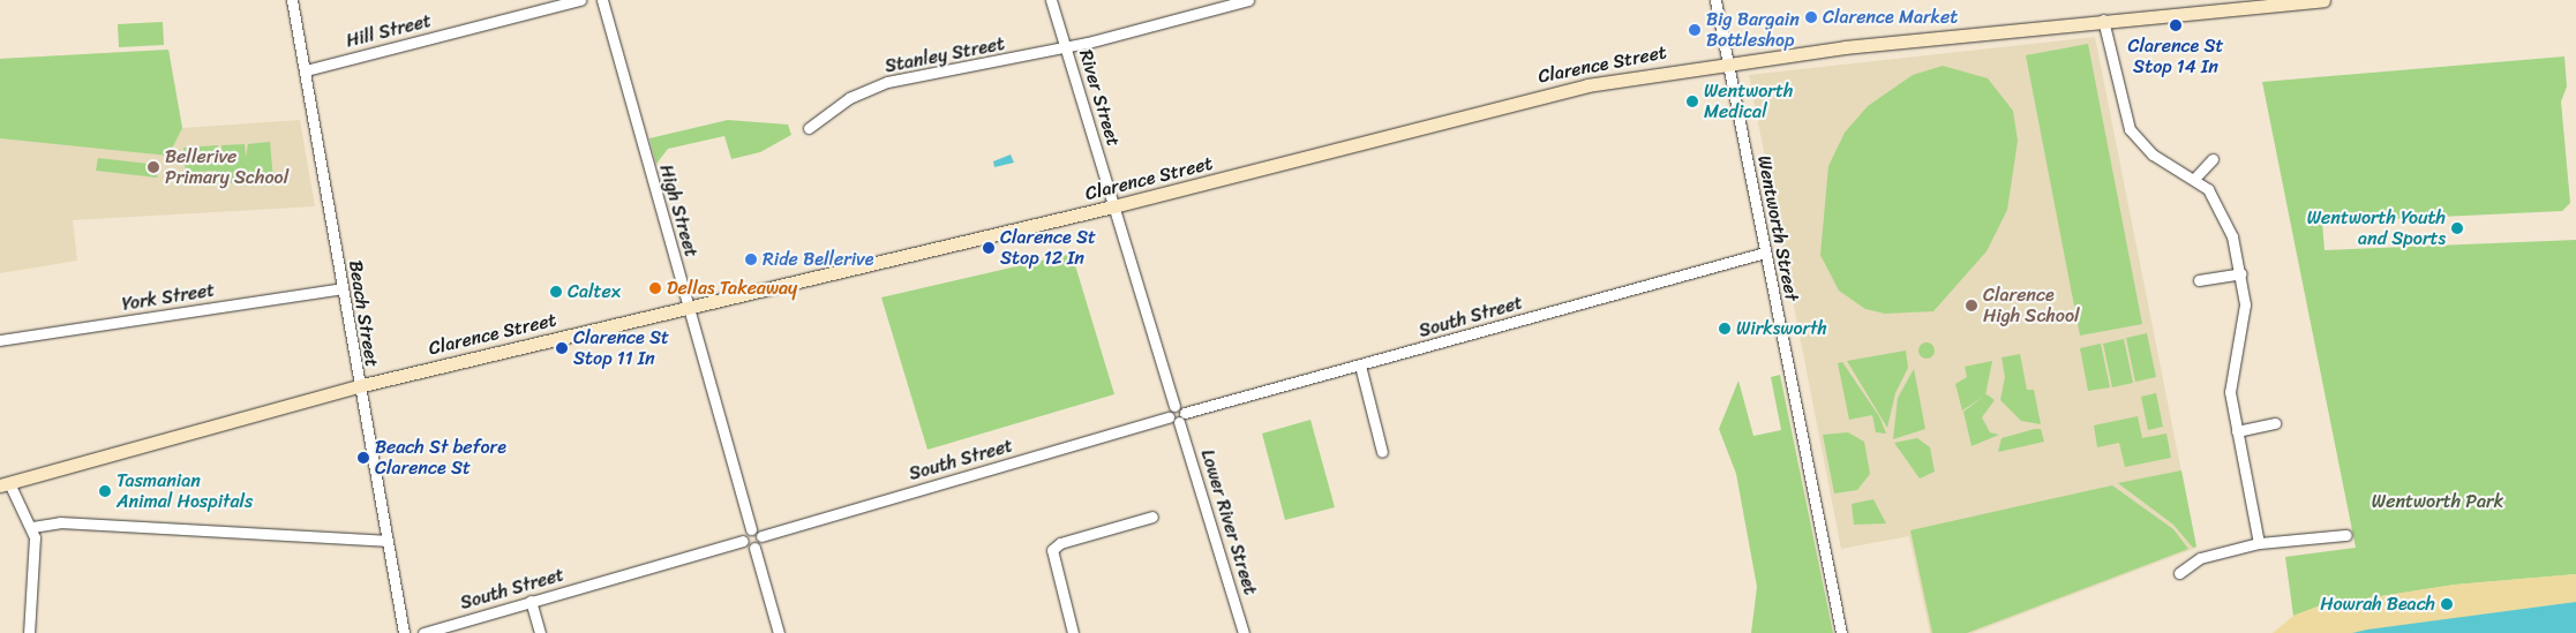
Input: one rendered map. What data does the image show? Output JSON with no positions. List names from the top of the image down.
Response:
{
  "streets": {
    "main road": ["Clarence Street"],
    "street": [
      "Hill Street",
      "Stanley Street",
      "River Street",
      "High Street",
      "Wentworth Street",
      "York Street",
      "Beach Street",
      "South Street",
      "Lower River Street"
    ]
  },
  "crossings": [
    ["Hill Street", "Beach Street"],
    ["Stanley Street", "River Street"],
    ["Clarence Street", "River Street"],
    ["Clarence Street", "High Street"],
    ["Clarence Street", "Wentworth Street"],
    ["Clarence Street", "Beach Street"],
    ["Wentworth Street", "South Street"],
    ["York Street", "Beach Street"],
    ["South Street", "Lower River Street"]
  ],
  "parks": ["Wentworth Park"],
  "places": [
    "Clarence Market",
    "Clarence St Stop 14 In",
    "Big Bargain Bottleshop",
    "Wentworth Medical",
    "Bellerive Primary School",
    "Wentworth Youth and Sports",
    "Clarence St Stop 12 In",
    "Ride Bellerive",
    "Dellas Takeaway",
    "Caltex",
    "Clarence High School",
    "Wirksworth",
    "Clarence St Stop 11 In",
    "Beach St before Clarence St",
    "Tasmanian Animal Hospitals",
    "Howrah Beach"
  ]
}
